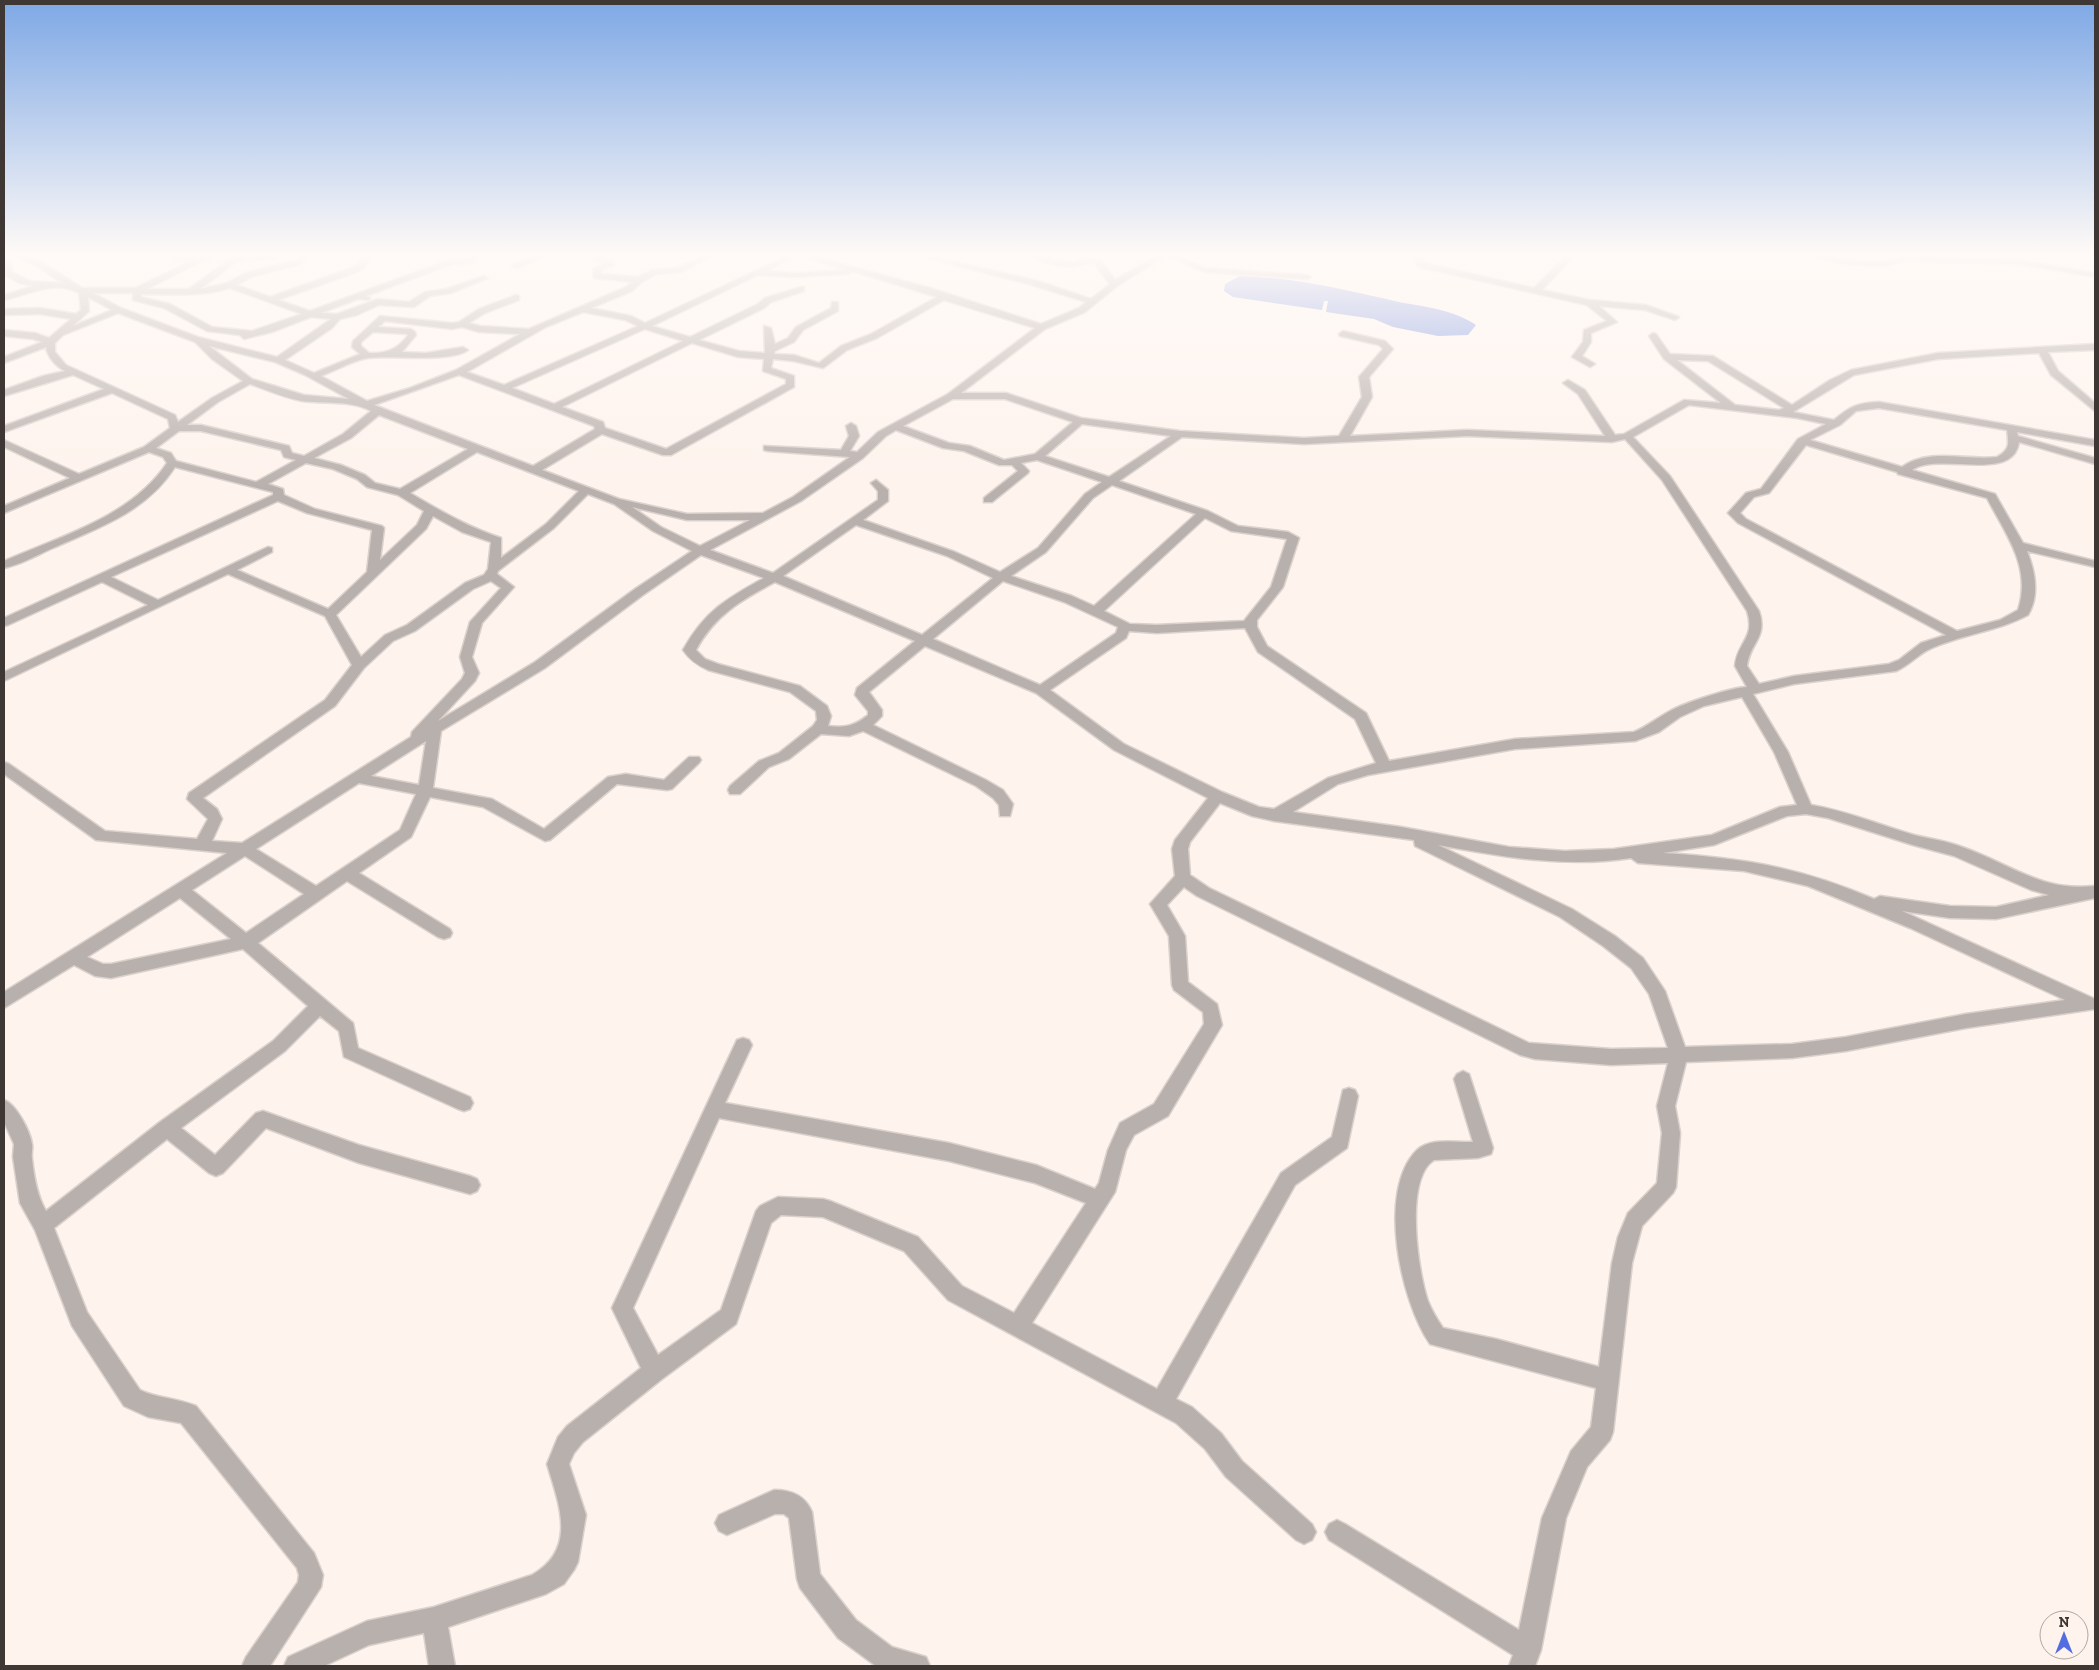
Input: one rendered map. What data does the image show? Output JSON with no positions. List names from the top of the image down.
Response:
{
  "north": "top"
}
